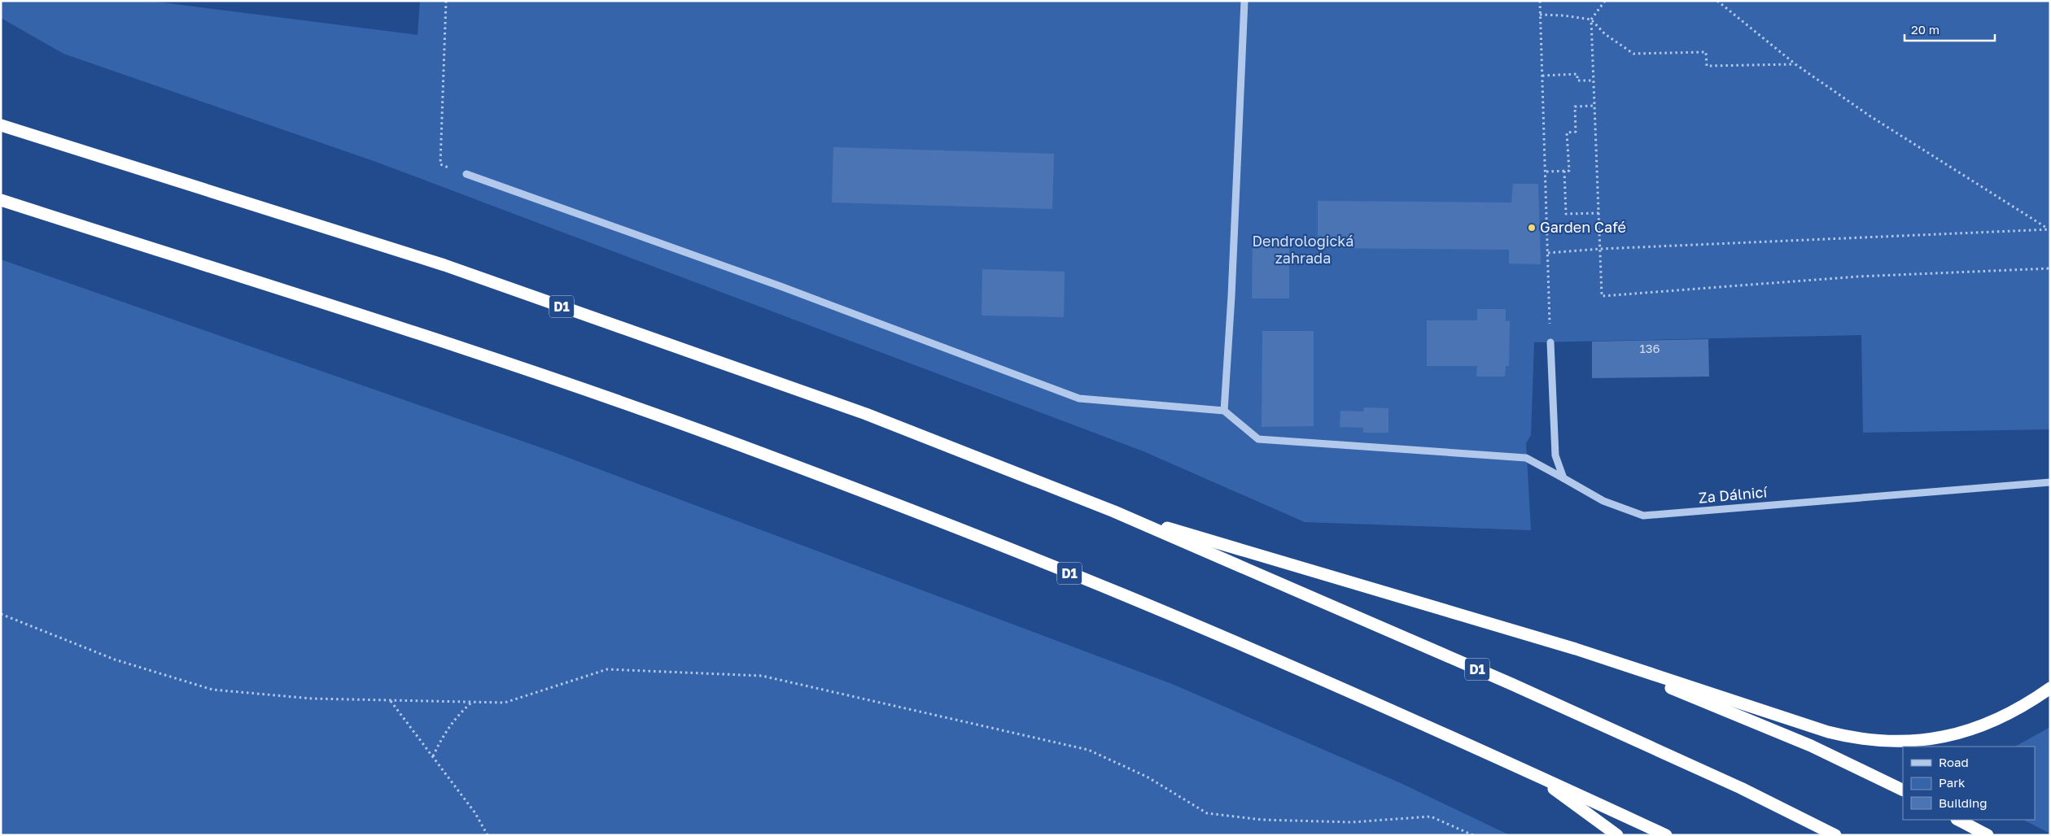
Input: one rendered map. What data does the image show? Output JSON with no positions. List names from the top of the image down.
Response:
{
  "streets": {
    "highway": ["D1"],
    "lane": ["Za Dálnicí"]
  },
  "parks": ["Dendrologická zahrada"],
  "places": ["Garden Café"],
  "house_numbers": ["136"],
  "legend": ["Road", "Park", "Building"],
  "scale_bar": "20 m"
}
